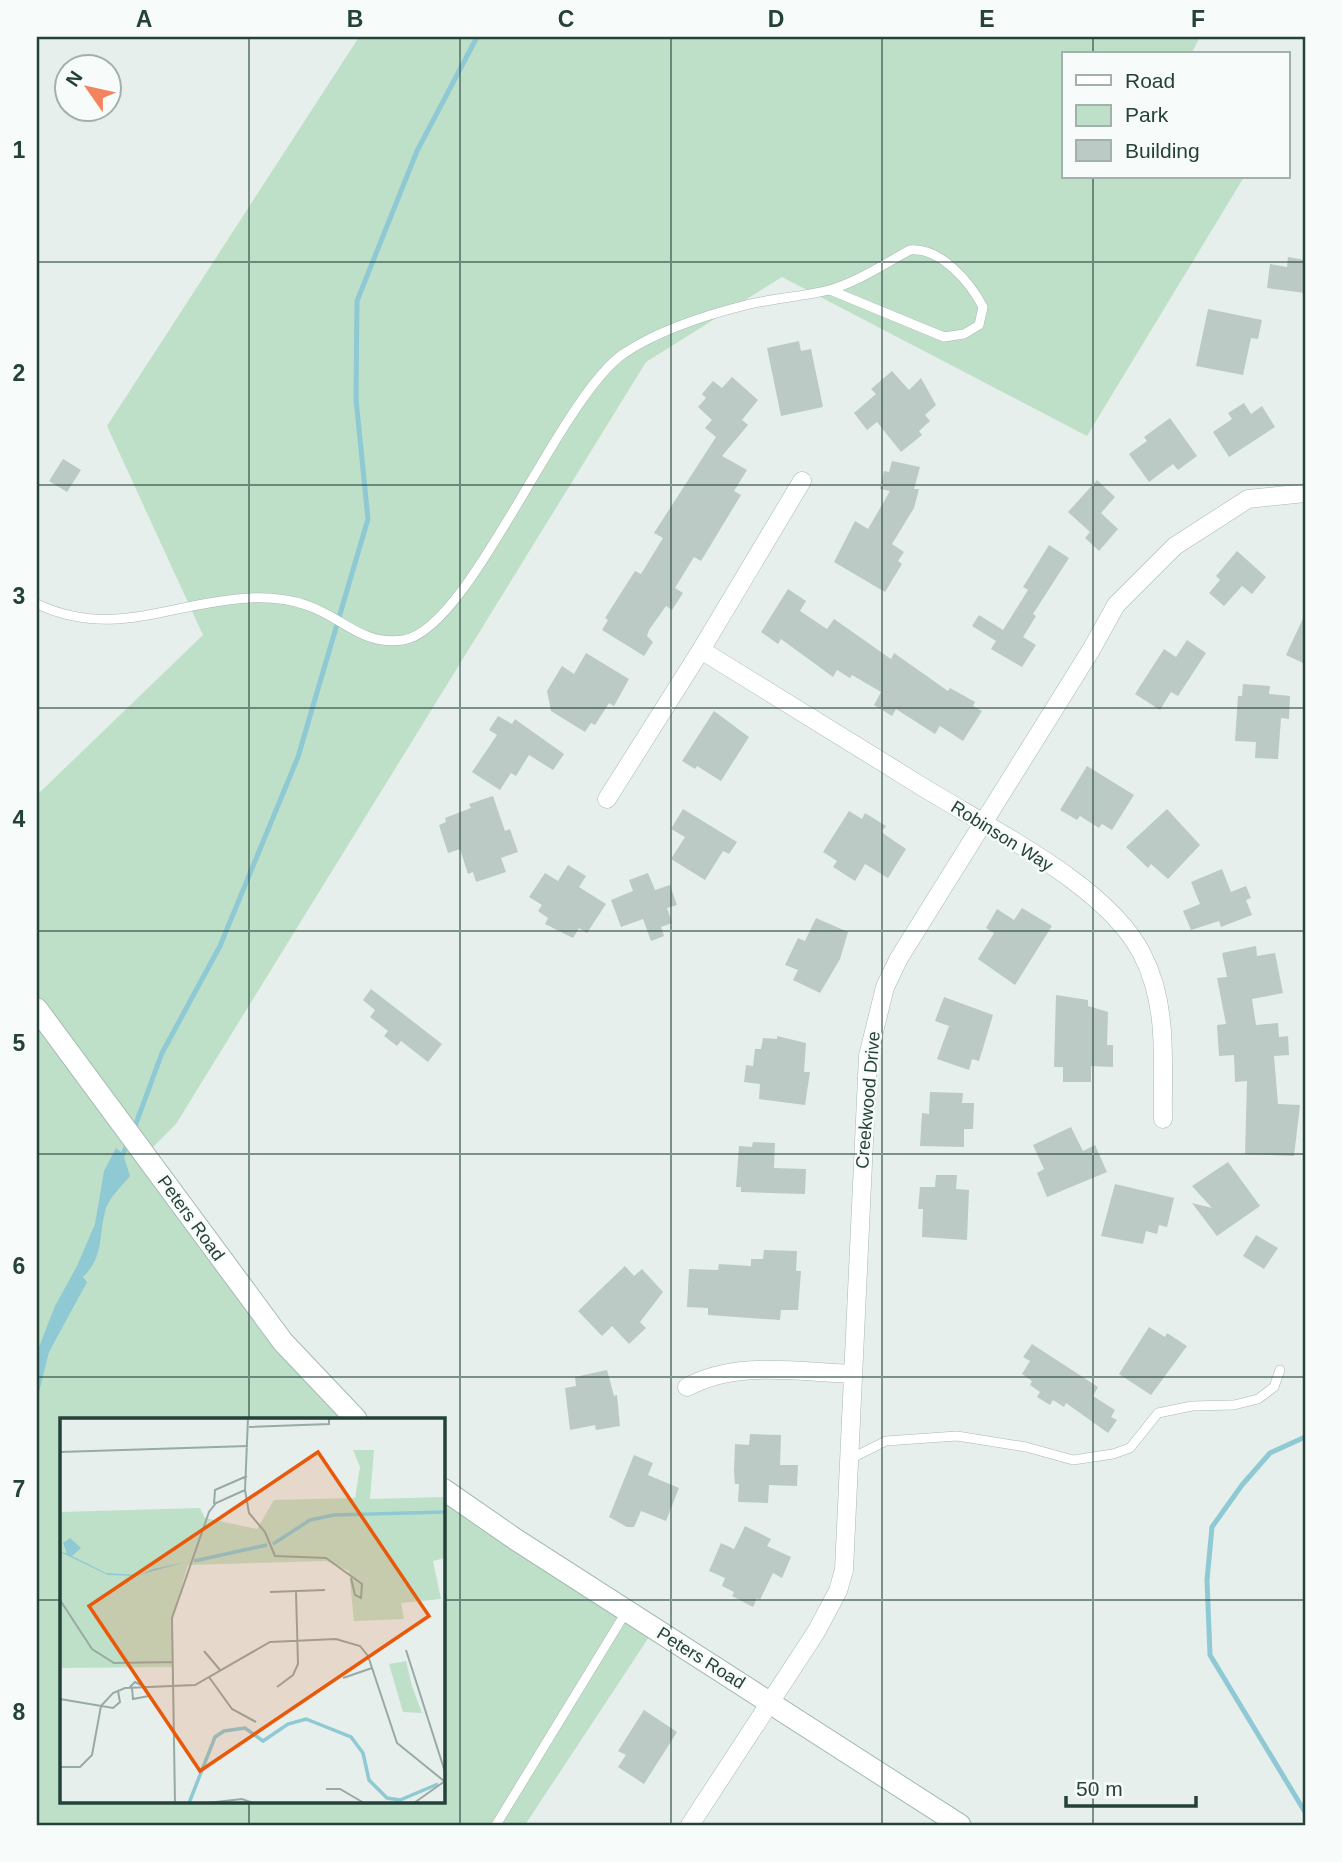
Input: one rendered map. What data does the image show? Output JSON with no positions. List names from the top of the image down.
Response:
{
  "streets": {
    "street": ["Robinson Way", "Creekwood Drive", "Peters Road"]
  },
  "crossings": [
    ["Robinson Way", "Creekwood Drive"],
    ["Creekwood Drive", "Peters Road"]
  ],
  "legend": ["Road", "Park", "Building"],
  "scale_bar": "50 m",
  "north": "top left",
  "grid": {
    "columns": [
      "A",
      "B",
      "C",
      "D",
      "E",
      "F"
    ],
    "rows": [
      "1",
      "2",
      "3",
      "4",
      "5",
      "6",
      "7",
      "8"
    ]
  }
}
